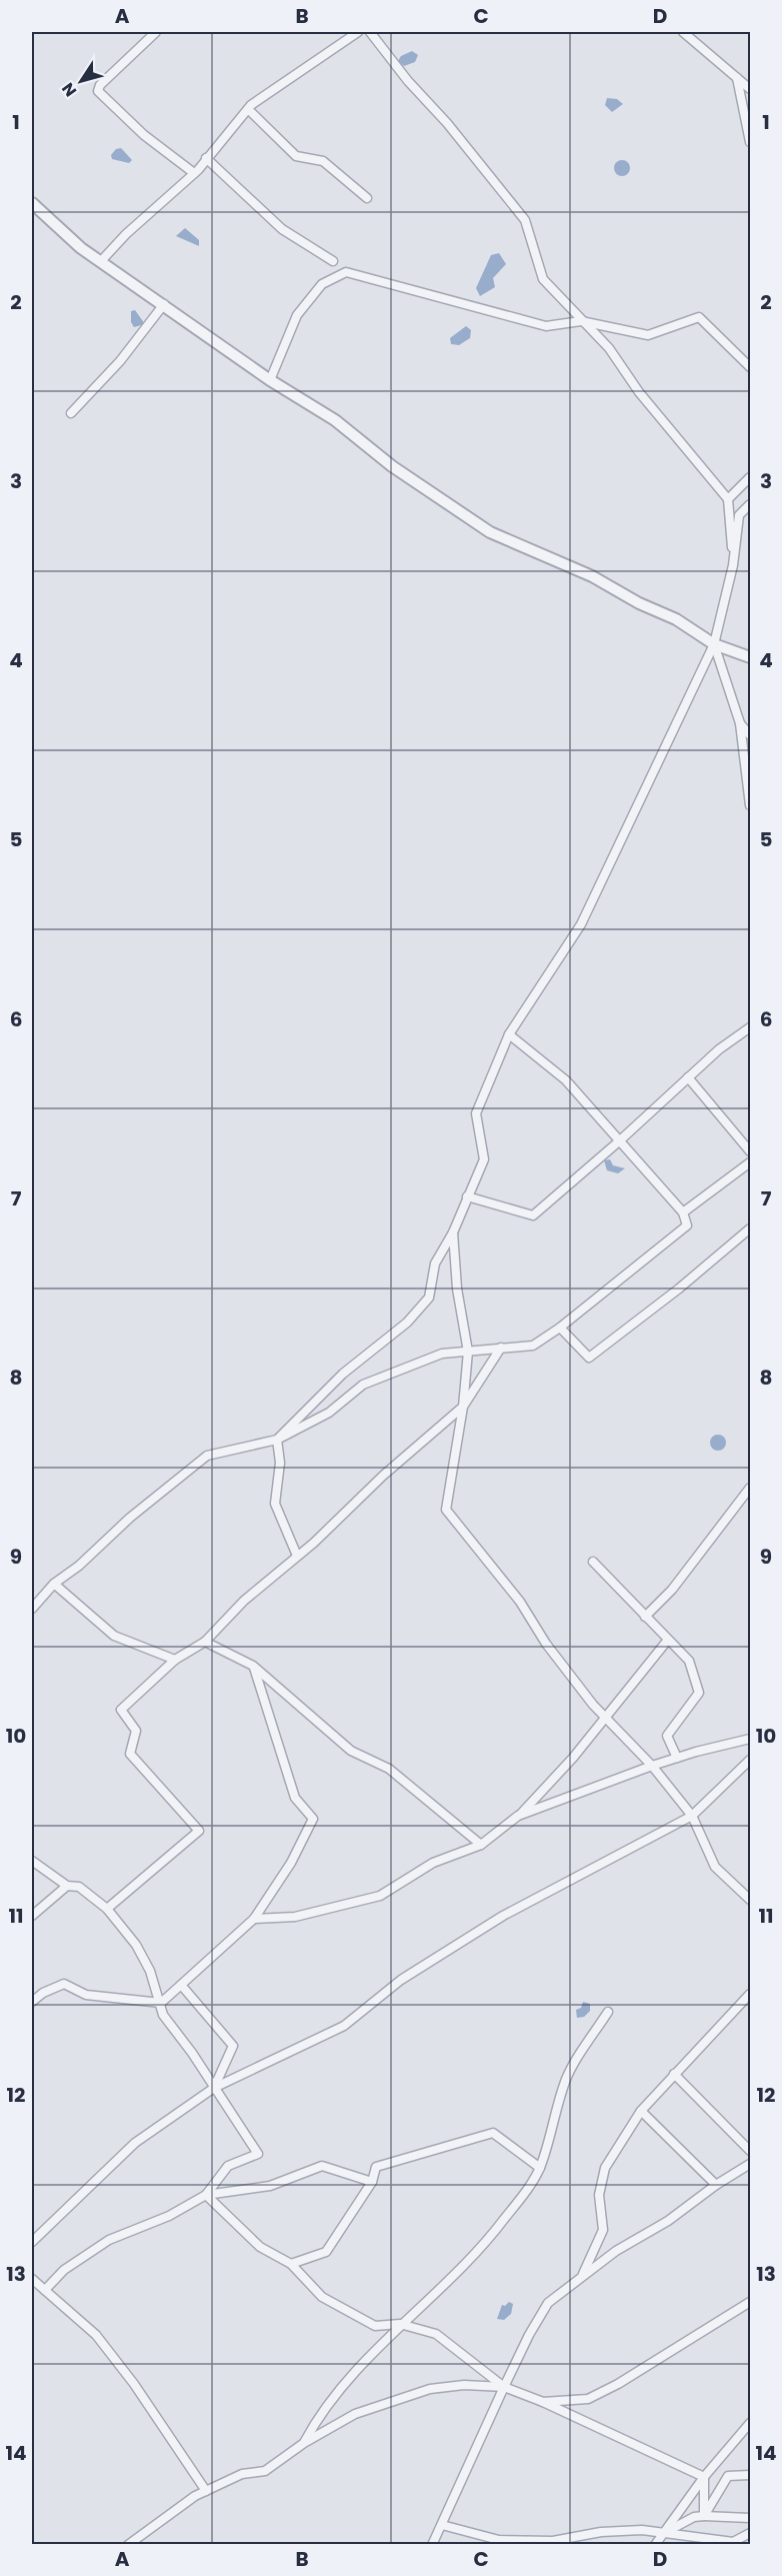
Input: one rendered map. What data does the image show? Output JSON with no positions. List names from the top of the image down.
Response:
{
  "north": "bottom left",
  "grid": {
    "columns": [
      "A",
      "B",
      "C",
      "D"
    ],
    "rows": [
      "1",
      "2",
      "3",
      "4",
      "5",
      "6",
      "7",
      "8",
      "9",
      "10",
      "11",
      "12",
      "13",
      "14"
    ]
  }
}
